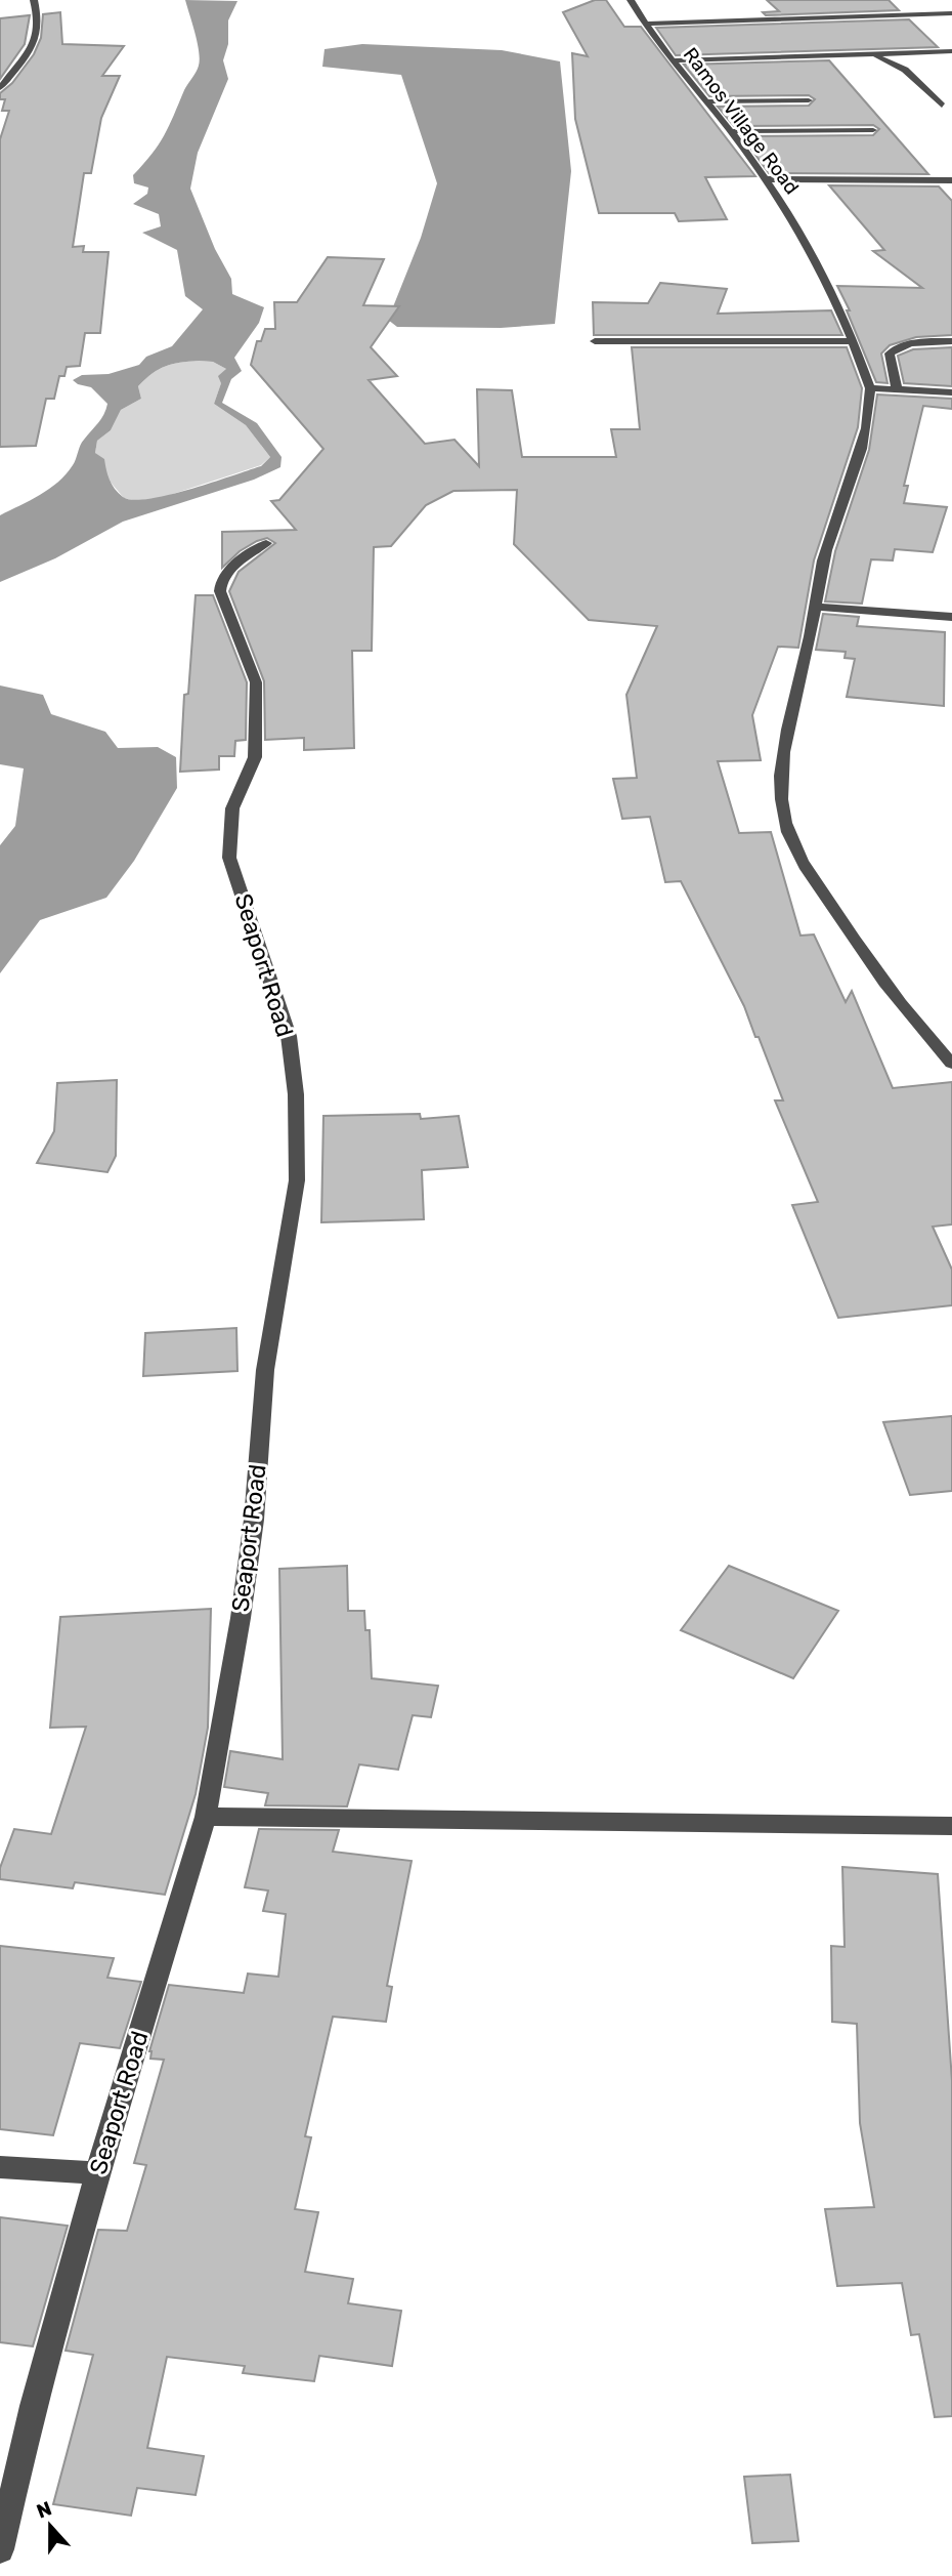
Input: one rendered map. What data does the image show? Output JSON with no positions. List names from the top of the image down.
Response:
{
  "streets": {
    "street": ["Ramos Village Road", "Seaport Road"]
  },
  "north": "top"
}
